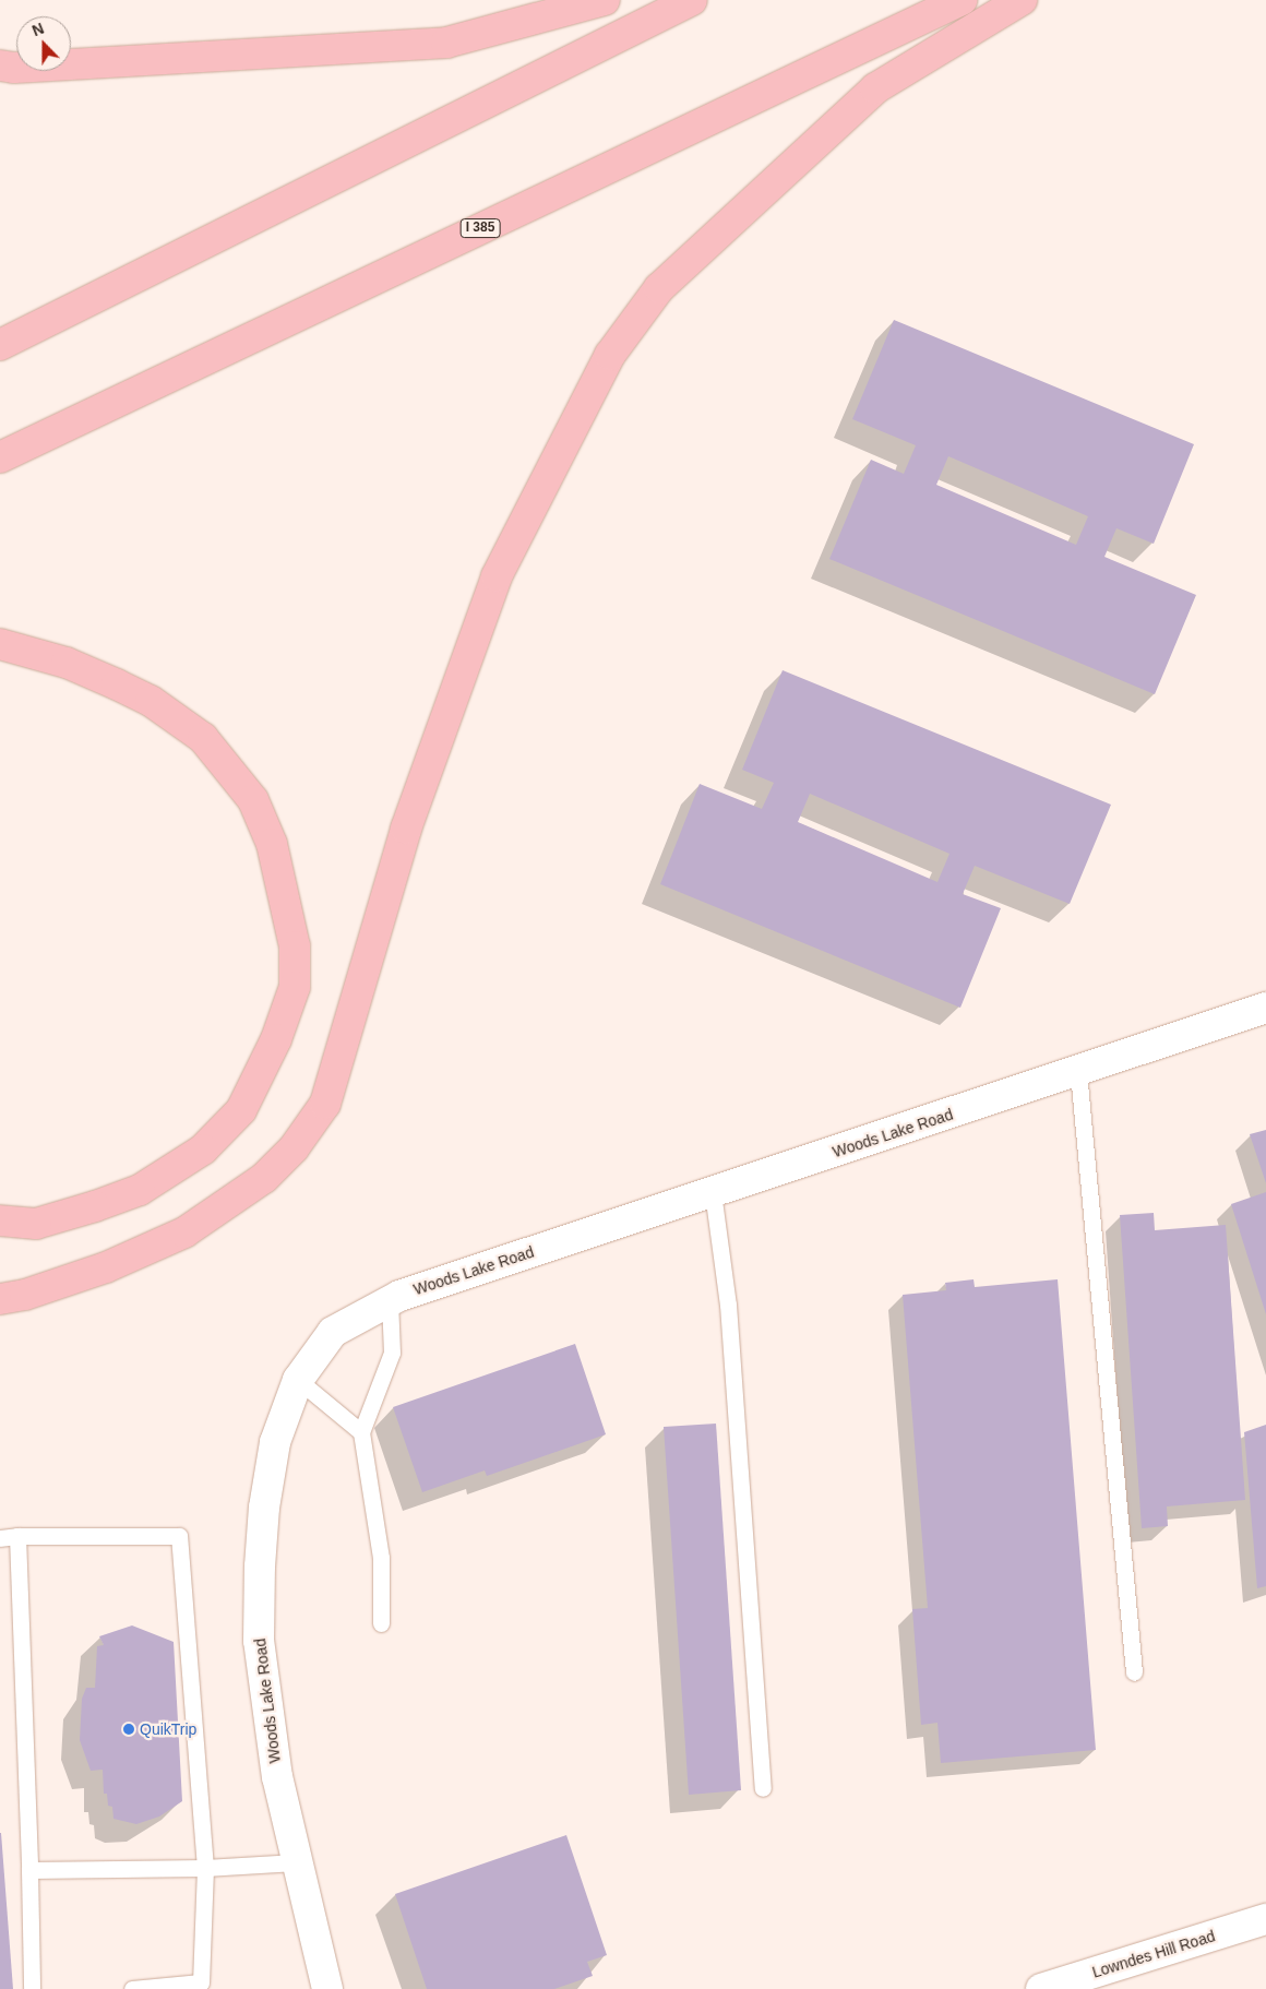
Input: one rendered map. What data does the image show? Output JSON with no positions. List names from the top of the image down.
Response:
{
  "streets": {
    "highway": ["I 385"],
    "street": ["Woods Lake Road", "Lowndes Hill Road"]
  },
  "places": ["QuikTrip"],
  "north": "top"
}
